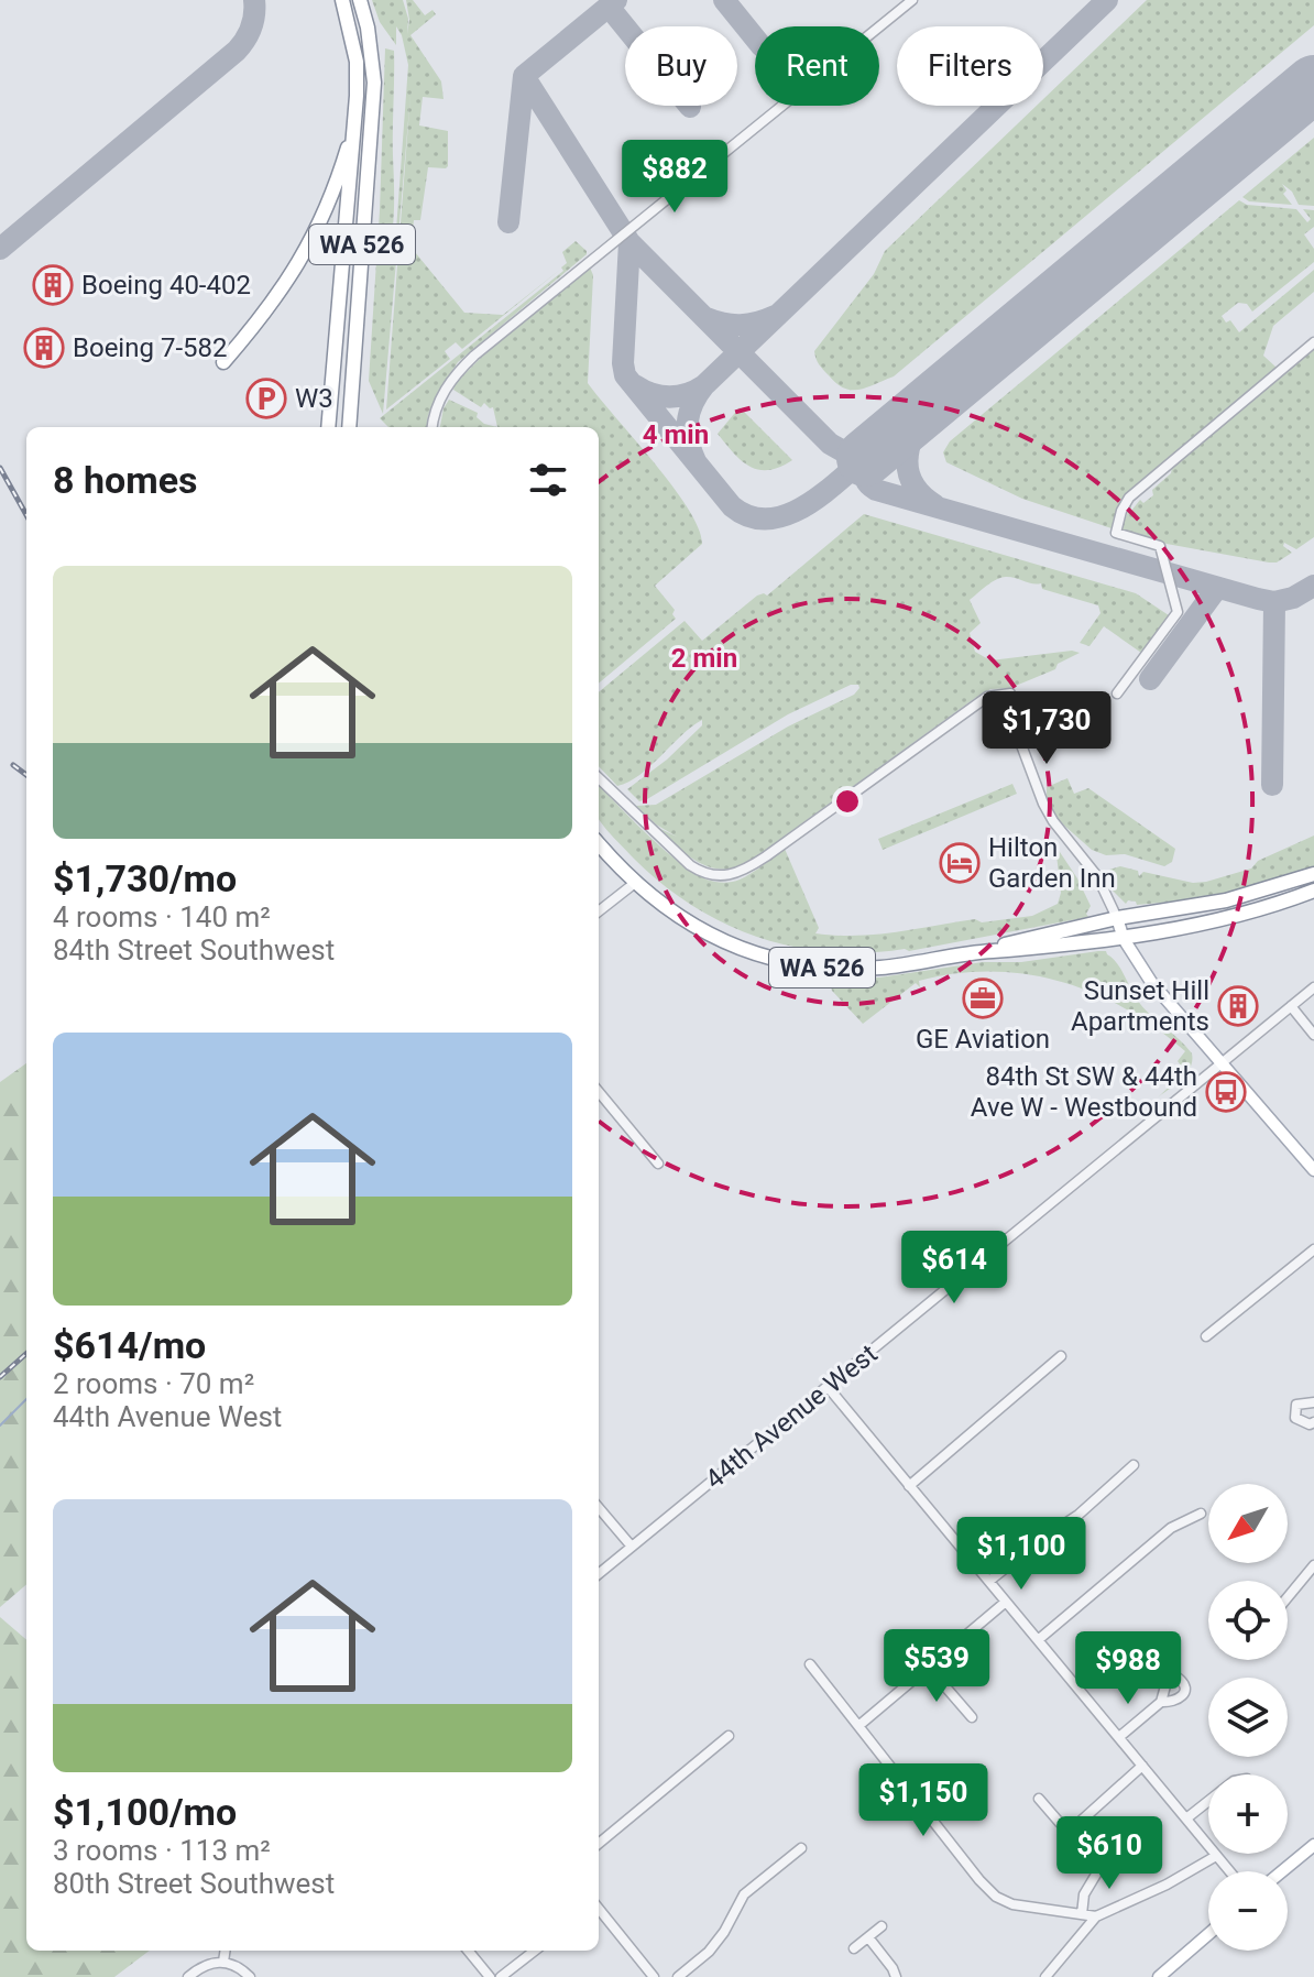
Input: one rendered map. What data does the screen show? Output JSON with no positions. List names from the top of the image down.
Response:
{
  "streets": {
    "highway": ["WA 526"],
    "street": ["44th Avenue West"]
  },
  "places": {
    "building": ["Boeing 40-402", "Boeing 7-582", "Sunset Hill Apartments"],
    "parking": ["W3"],
    "hotel": ["Hilton Garden Inn"],
    "office": ["GE Aviation"],
    "bus stop": ["84th St SW & 44th Ave W - Westbound"]
  },
  "north": "bottom left",
  "page": {
    "chip": ["Buy", "Rent", "Filters"],
    "price": [
      "$882",
      "$1,730",
      "$614",
      "$1,100",
      "$539",
      "$988",
      "$1,150",
      "$610"
    ],
    "heading": "8 homes",
    "list": [
      {
        "name": "$1,730/mo",
        "note": "4 rooms · 140 m² · 84th Street Southwest"
      },
      {
        "name": "$614/mo",
        "note": "2 rooms · 70 m² · 44th Avenue West"
      },
      {
        "name": "$1,100/mo",
        "note": "3 rooms · 113 m² · 80th Street Southwest"
      }
    ],
    "map_buttons": ["+", "−"]
  },
  "rings": ["4 min", "2 min"]
}
